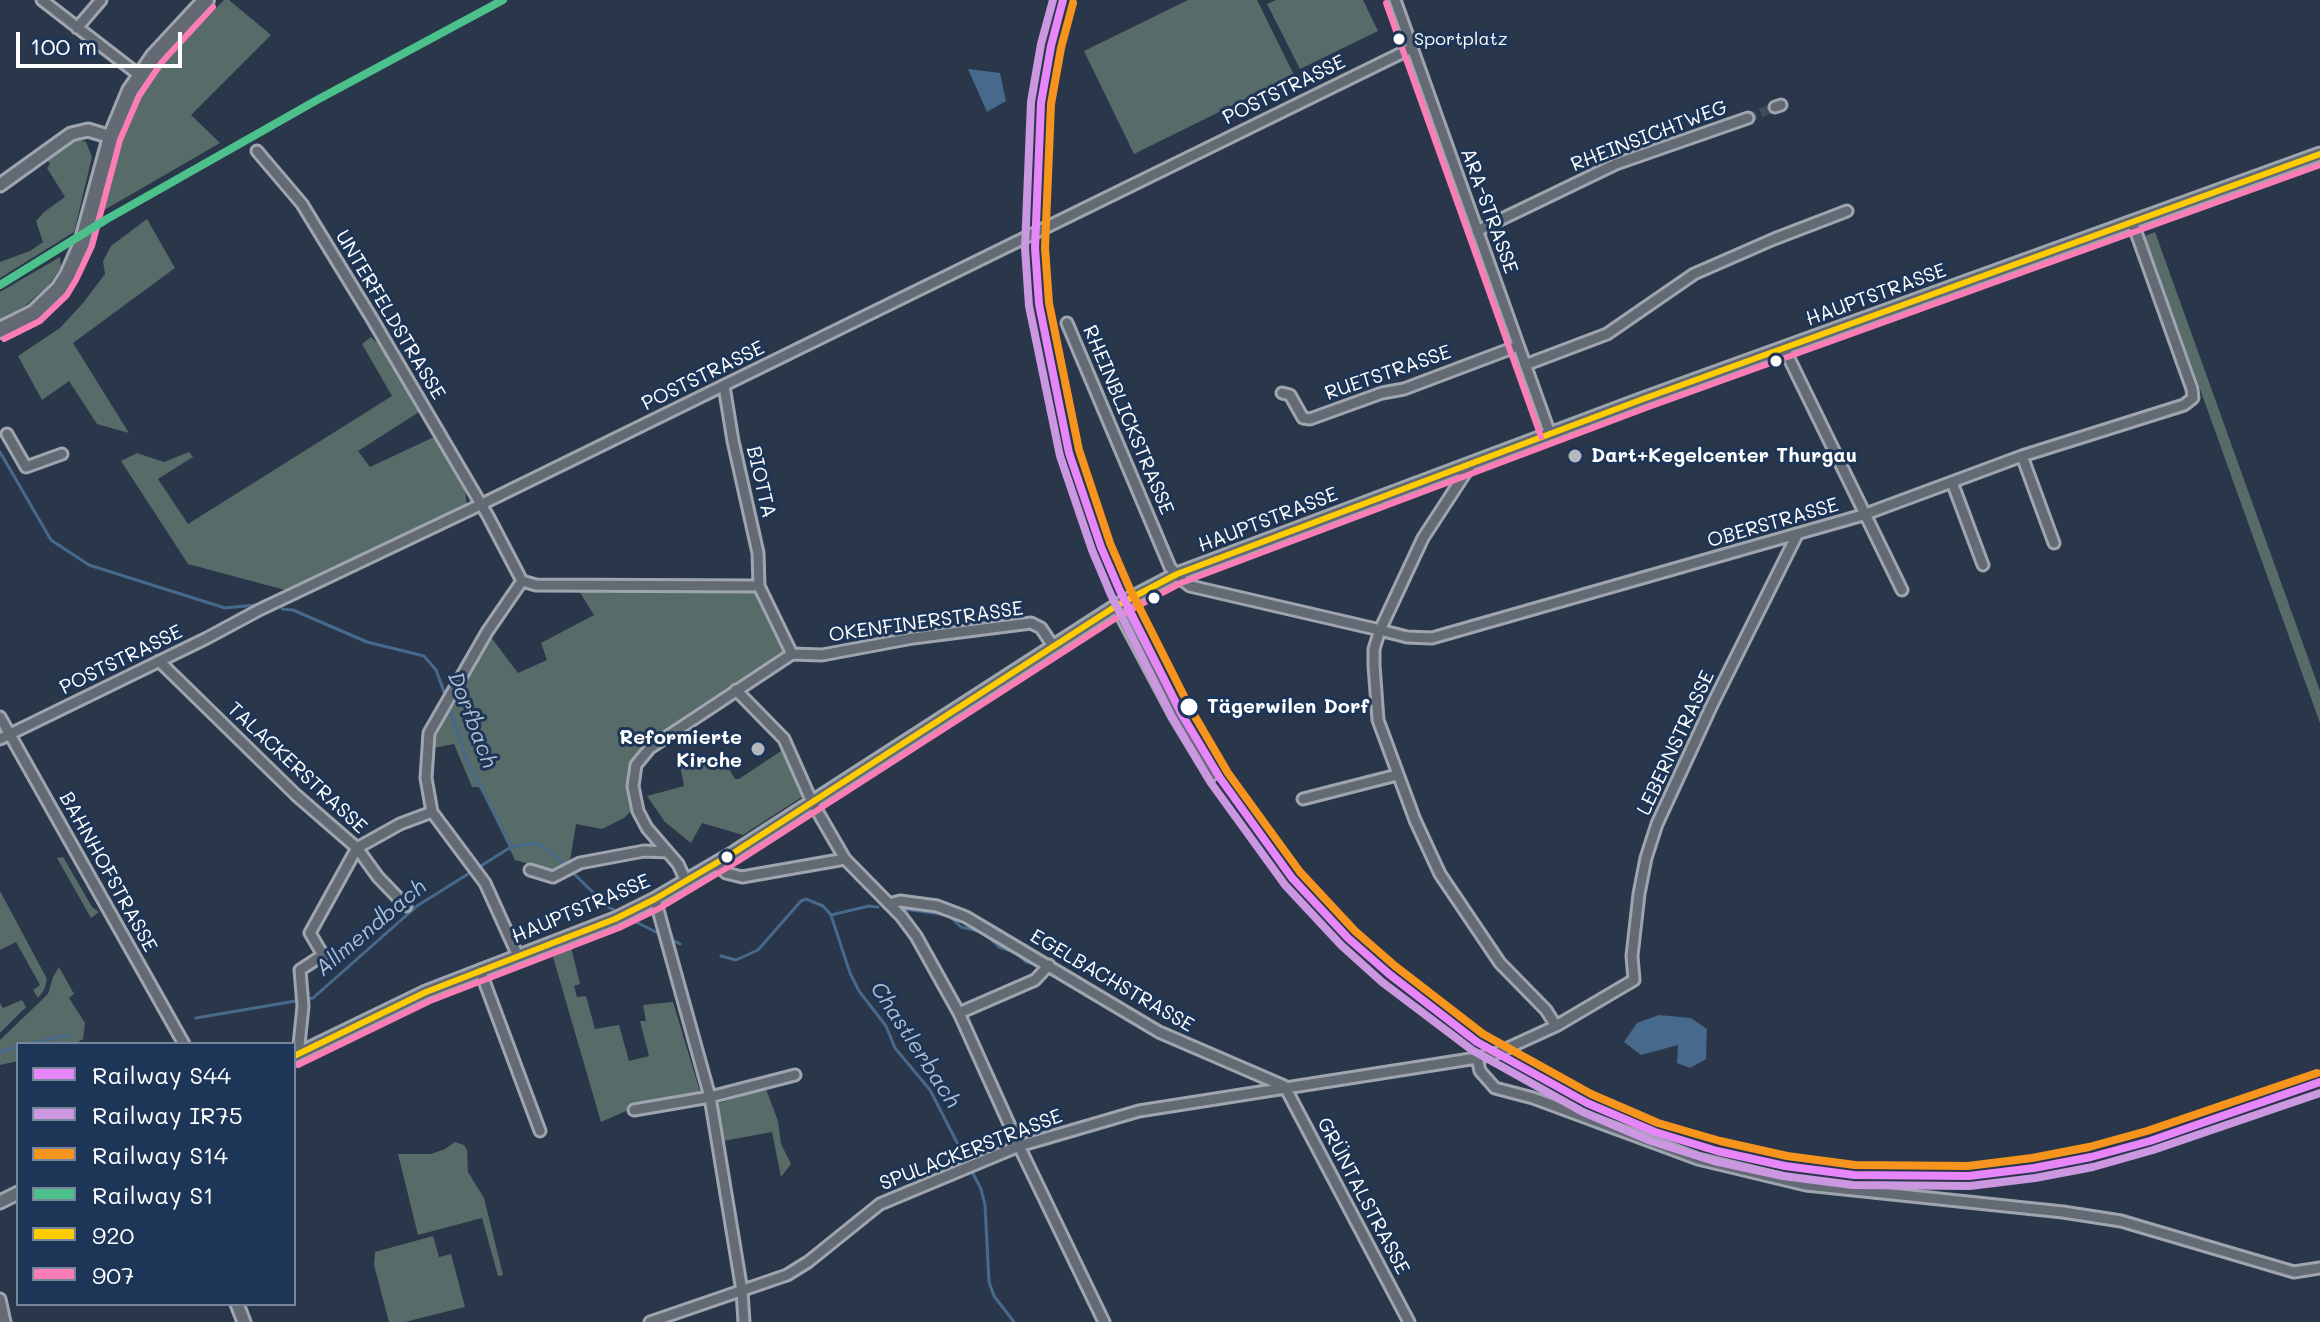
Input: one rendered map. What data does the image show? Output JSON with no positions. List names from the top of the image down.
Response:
{
  "streets": {
    "street": [
      "POSTSTRASSE",
      "RHEINSICHTWEG",
      "ARA-STRASSE",
      "HAUPTSTRASSE",
      "UNTERFELDSTRASSE",
      "RUETSTRASSE",
      "RHEINBLICKSTRASSE",
      "BIOTTA",
      "OBERSTRASSE",
      "OKENFINERSTRASSE",
      "LEBERNSTRASSE",
      "TALACKERSTRASSE",
      "BAHNHOFSTRASSE",
      "EGELBACHSTRASSE",
      "SPULACKERSTRASSE",
      "GRÜNTALSTRASSE"
    ]
  },
  "crossings": [
    ["POSTSTRASSE", "ARA-STRASSE"],
    ["POSTSTRASSE", "UNTERFELDSTRASSE"],
    ["POSTSTRASSE", "BIOTTA"],
    ["POSTSTRASSE", "TALACKERSTRASSE"],
    ["POSTSTRASSE", "BAHNHOFSTRASSE"],
    ["RHEINSICHTWEG", "ARA-STRASSE"],
    ["ARA-STRASSE", "HAUPTSTRASSE"],
    ["ARA-STRASSE", "RUETSTRASSE"],
    ["HAUPTSTRASSE", "RHEINBLICKSTRASSE"],
    ["HAUPTSTRASSE", "OBERSTRASSE"],
    ["HAUPTSTRASSE", "OKENFINERSTRASSE"],
    ["RHEINBLICKSTRASSE", "OBERSTRASSE"],
    ["OBERSTRASSE", "LEBERNSTRASSE"],
    ["EGELBACHSTRASSE", "SPULACKERSTRASSE"],
    ["EGELBACHSTRASSE", "GRÜNTALSTRASSE"],
    ["SPULACKERSTRASSE", "GRÜNTALSTRASSE"]
  ],
  "water": ["Dorfbach", "Allmendbach", "Chastlerbach"],
  "places": [
    "Sportplatz",
    "Dart+Kegelcenter Thurgau",
    "Tägerwilen Dorf",
    "Reformierte Kirche"
  ],
  "lines": [
    "rail line S44",
    "rail line IR75",
    "rail line S1",
    "rail line S14",
    "transit line 907",
    "transit line 920"
  ],
  "legend": [
    "Railway S44",
    "Railway IR75",
    "Railway S14",
    "Railway S1",
    "920",
    "907"
  ],
  "scale_bar": "100 m"
}
